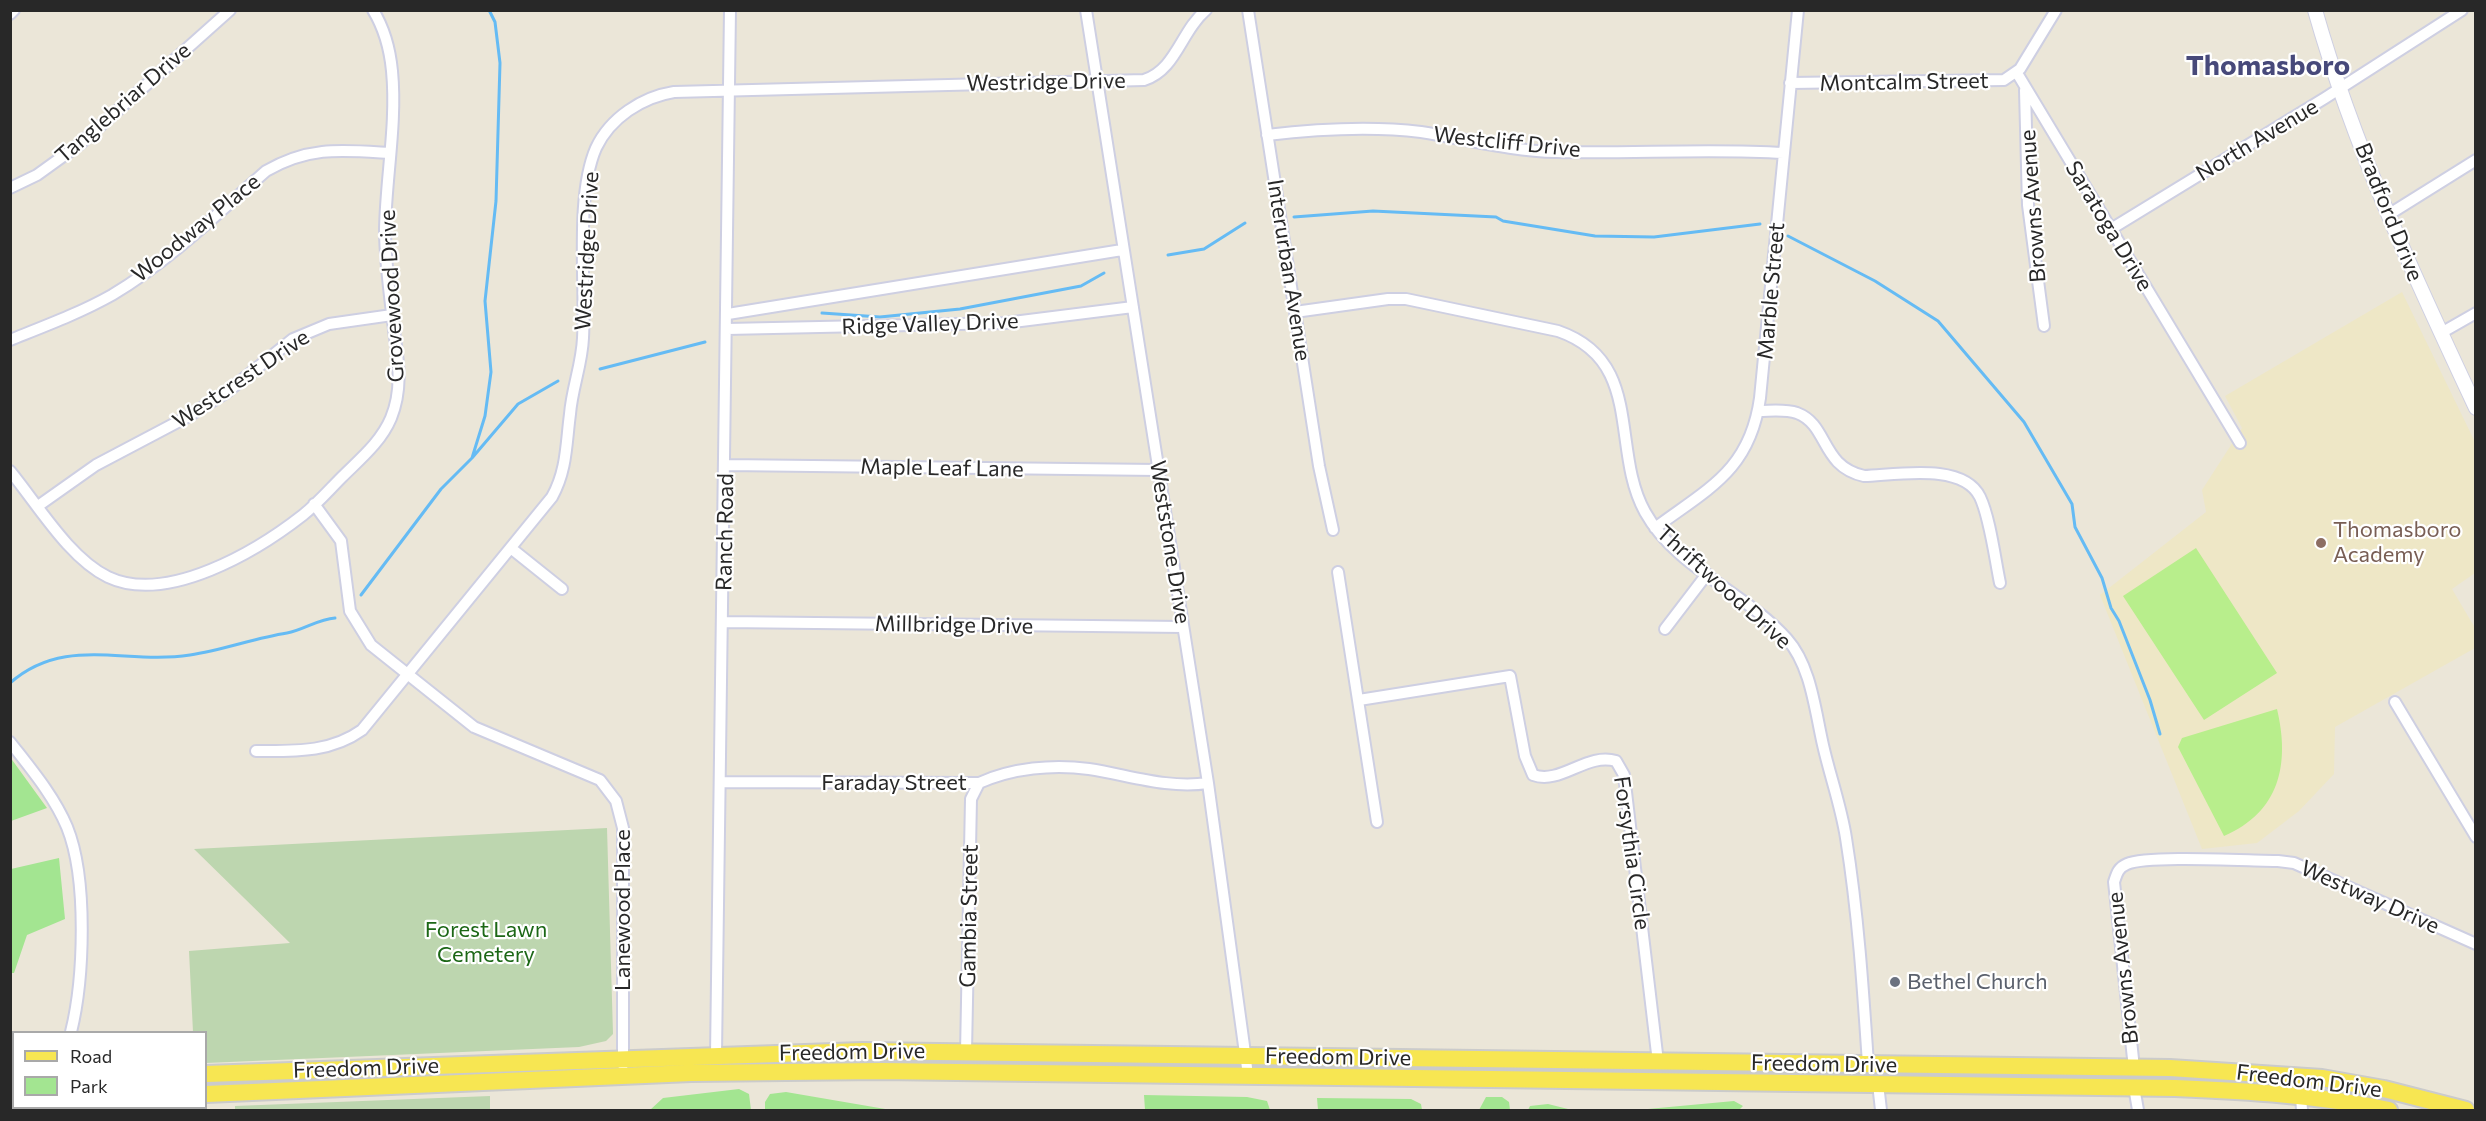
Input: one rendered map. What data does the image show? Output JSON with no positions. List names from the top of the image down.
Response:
{
  "streets": {
    "main road": ["Freedom Drive"],
    "street": [
      "Westridge Drive",
      "Montcalm Street",
      "Tanglebriar Drive",
      "North Avenue",
      "Westcliff Drive",
      "Browns Avenue",
      "Bradford Drive",
      "Saratoga Drive",
      "Woodway Place",
      "Interurban Avenue",
      "Marble Street",
      "Grovewood Drive",
      "Ridge Valley Drive",
      "Westcrest Drive",
      "Maple Leaf Lane",
      "Ranch Road",
      "Weststone Drive",
      "Thriftwood Drive",
      "Millbridge Drive",
      "Faraday Street",
      "Forsythia Circle",
      "Westway Drive",
      "Lanewood Place",
      "Gambia Street"
    ]
  },
  "crossings": [
    ["Westridge Drive", "Ranch Road"],
    ["Westridge Drive", "Weststone Drive"],
    ["Westridge Drive", "Lanewood Place"],
    ["Montcalm Street", "Saratoga Drive"],
    ["Montcalm Street", "Marble Street"],
    ["North Avenue", "Bradford Drive"],
    ["North Avenue", "Saratoga Drive"],
    ["Westcliff Drive", "Interurban Avenue"],
    ["Westcliff Drive", "Marble Street"],
    ["Browns Avenue", "Saratoga Drive"],
    ["Browns Avenue", "Westway Drive"],
    ["Browns Avenue", "Freedom Drive"],
    ["Woodway Place", "Grovewood Drive"],
    ["Interurban Avenue", "Thriftwood Drive"],
    ["Marble Street", "Thriftwood Drive"],
    ["Grovewood Drive", "Westcrest Drive"],
    ["Grovewood Drive", "Lanewood Place"],
    ["Ridge Valley Drive", "Ranch Road"],
    ["Ridge Valley Drive", "Weststone Drive"],
    ["Maple Leaf Lane", "Ranch Road"],
    ["Maple Leaf Lane", "Weststone Drive"],
    ["Ranch Road", "Millbridge Drive"],
    ["Ranch Road", "Faraday Street"],
    ["Ranch Road", "Freedom Drive"],
    ["Weststone Drive", "Millbridge Drive"],
    ["Weststone Drive", "Faraday Street"],
    ["Weststone Drive", "Freedom Drive"],
    ["Thriftwood Drive", "Freedom Drive"],
    ["Faraday Street", "Gambia Street"],
    ["Forsythia Circle", "Freedom Drive"],
    ["Lanewood Place", "Freedom Drive"],
    ["Gambia Street", "Freedom Drive"]
  ],
  "districts": ["Thomasboro"],
  "parks": ["Forest Lawn Cemetery"],
  "places": ["Thomasboro Academy", "Bethel Church"],
  "legend": ["Road", "Park"]
}
